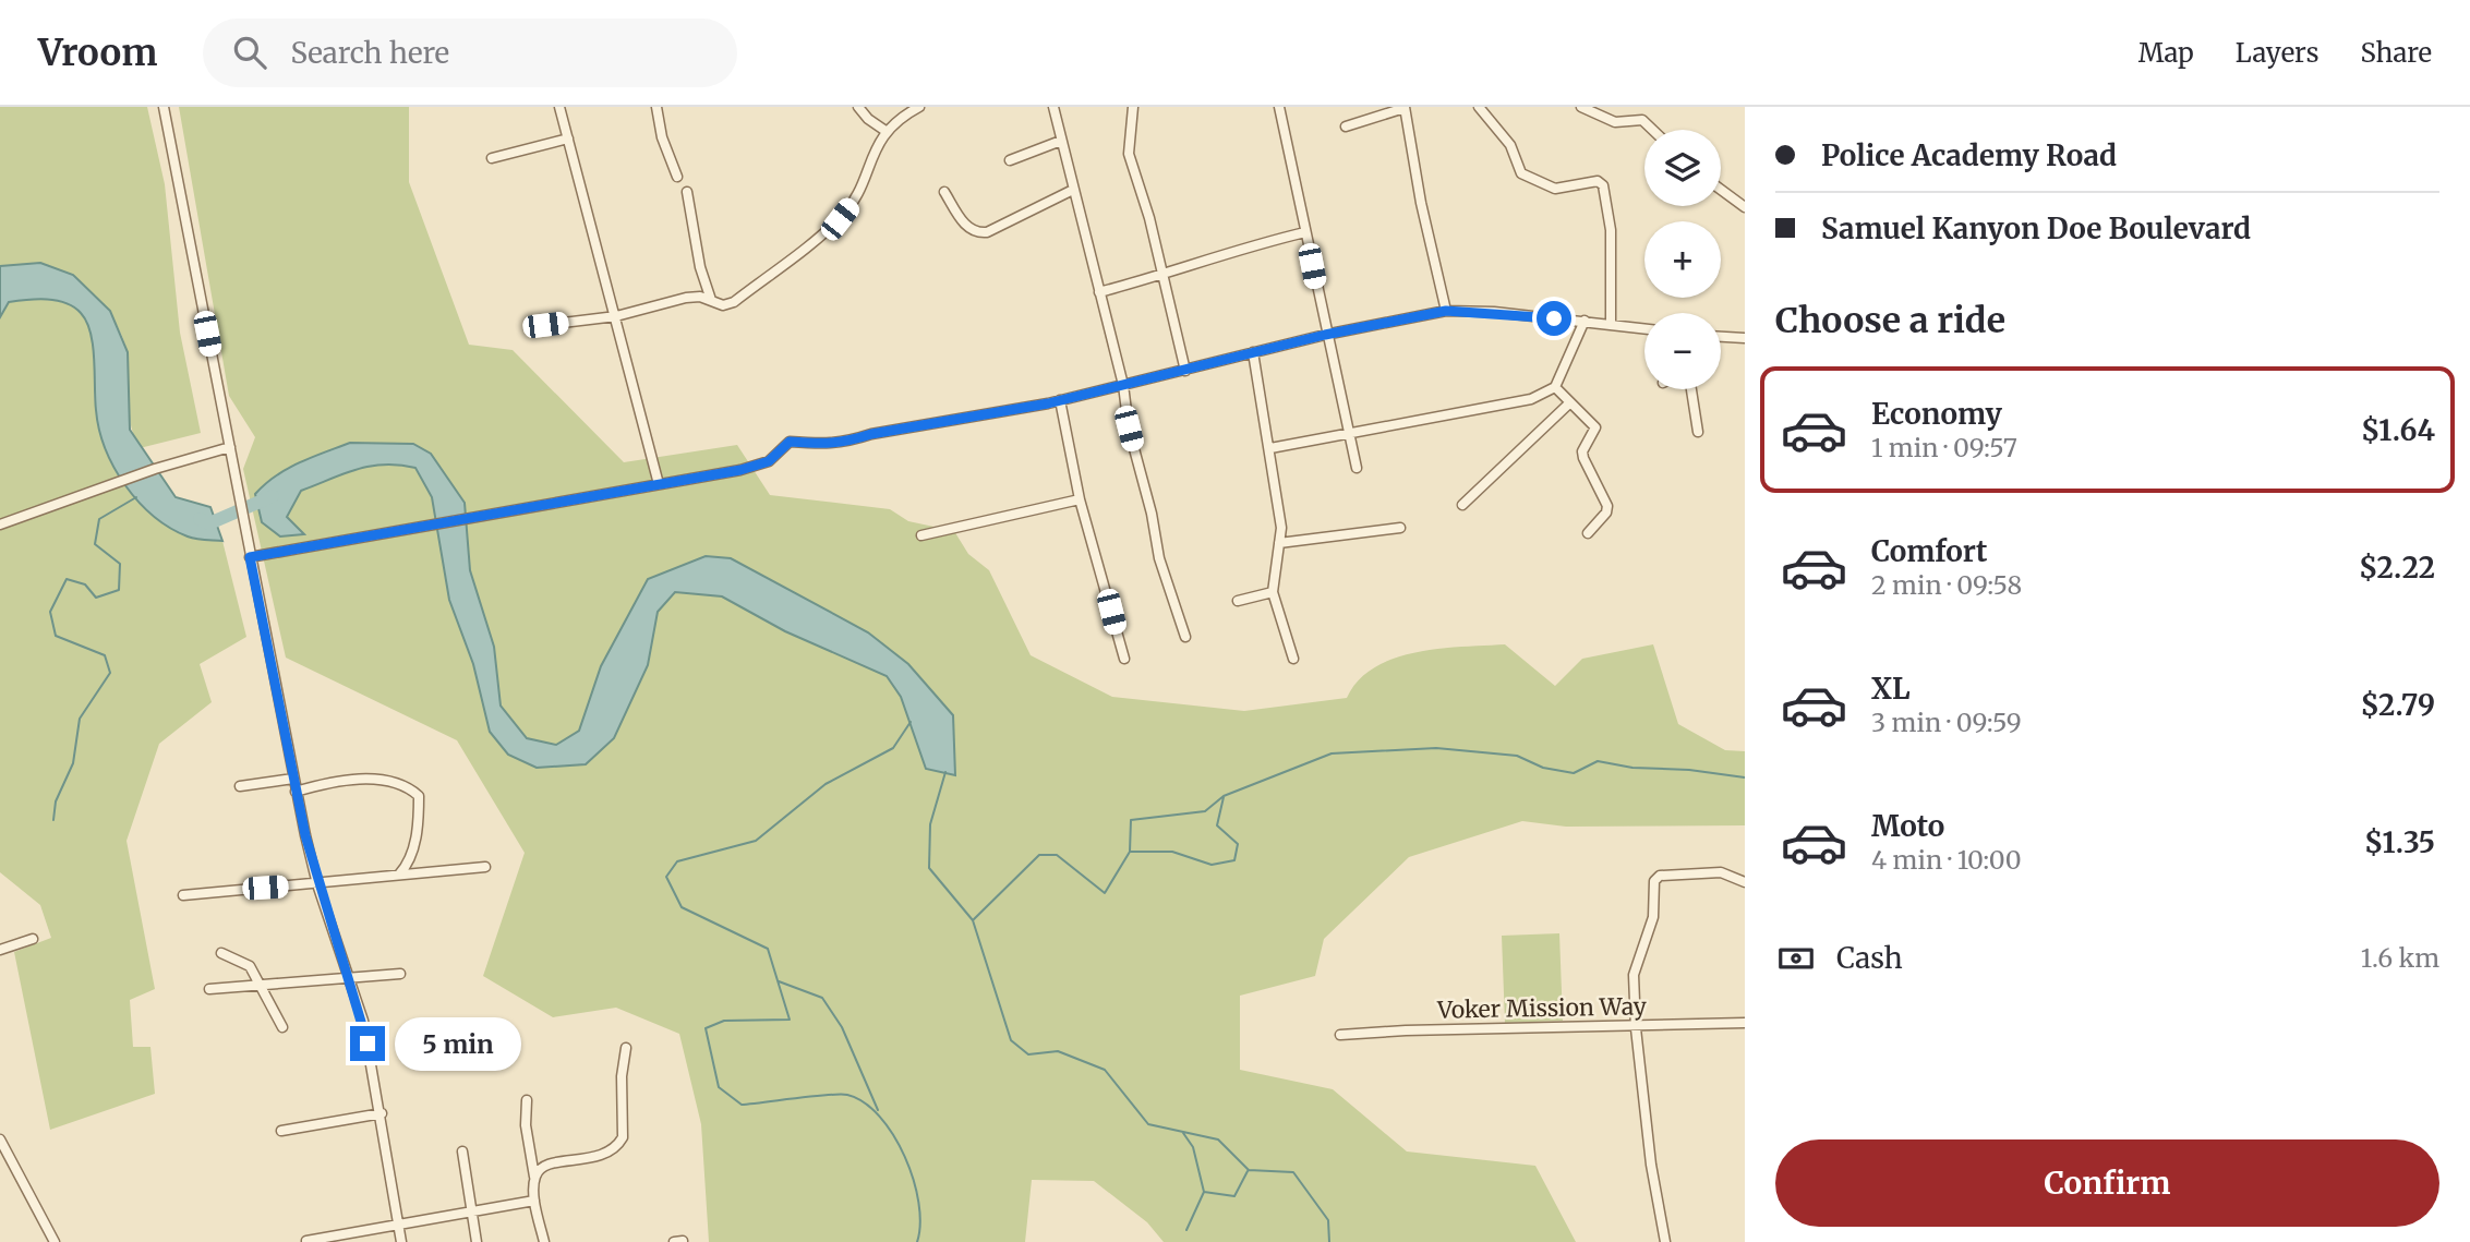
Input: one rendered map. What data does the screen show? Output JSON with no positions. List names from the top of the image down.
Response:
{
  "streets": {
    "street": ["Voker Mission Way"]
  },
  "page": {
    "header": "Vroom",
    "search": "Search here",
    "nav": ["Map", "Layers", "Share"],
    "banner": ["Police Academy Road", "Samuel Kanyon Doe Boulevard"],
    "map_buttons": ["+", "−"],
    "heading": "Choose a ride",
    "list": [
      {
        "name": "Economy",
        "note": "1 min · 09:57",
        "value": "$1.64"
      },
      {
        "name": "Comfort",
        "note": "2 min · 09:58",
        "value": "$2.22"
      },
      {
        "name": "XL",
        "note": "3 min · 09:59",
        "value": "$2.79"
      },
      {
        "name": "Moto",
        "note": "4 min · 10:00",
        "value": "$1.35"
      }
    ],
    "pay": ["Cash", "1.6 km"],
    "bubble": "5 min",
    "buttons": "Confirm"
  }
}
